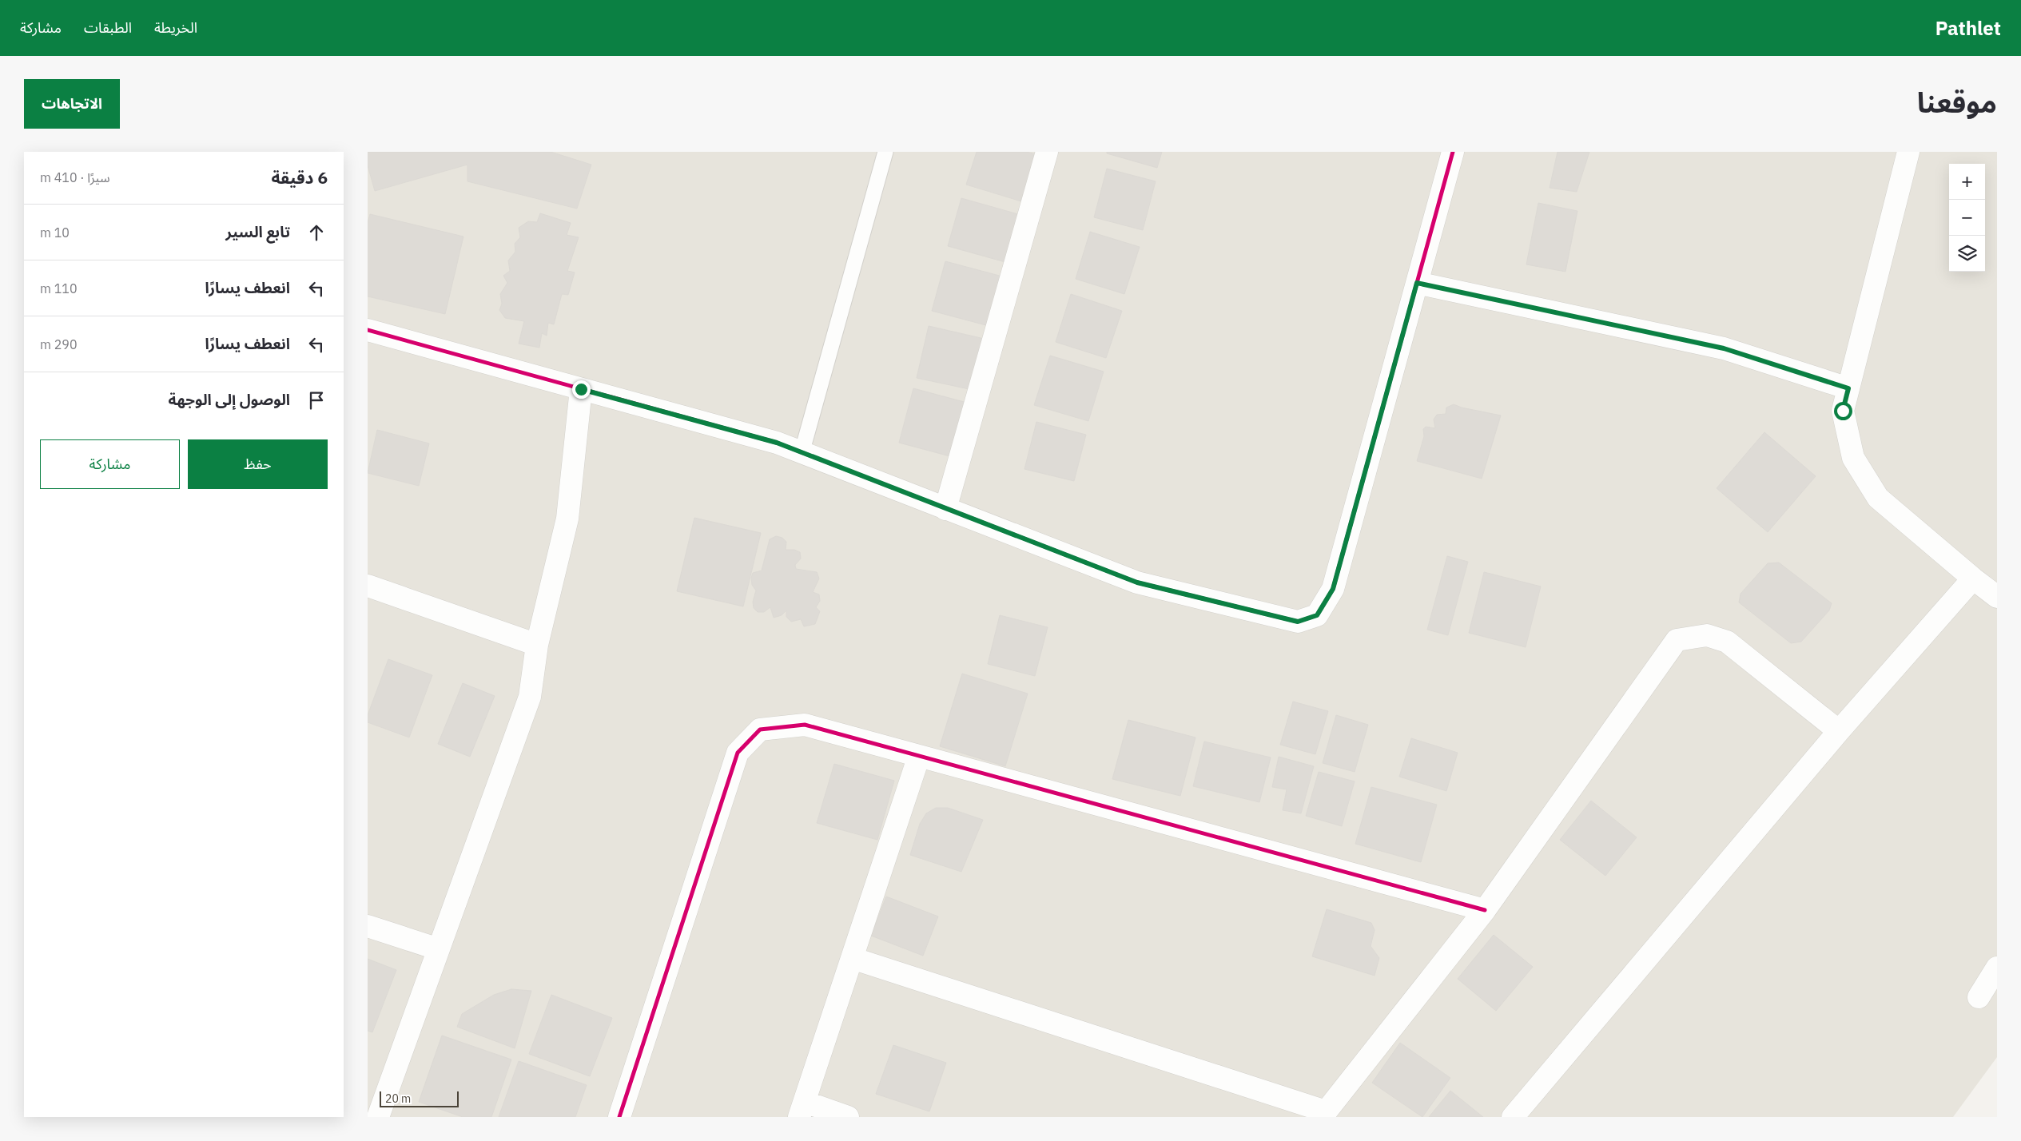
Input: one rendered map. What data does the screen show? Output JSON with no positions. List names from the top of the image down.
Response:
{
  "scale_bar": "20 m",
  "page": {
    "header": "Pathlet",
    "nav": ["الخريطة", "الطبقات", "مشاركة"],
    "title": "موقعنا",
    "buttons": [
      "الاتجاهات",
      ["حفظ", "مشاركة"]
    ],
    "heading": ["6 دقيقة", "سيرًا · 410 m"],
    "map_buttons": ["+", "−"],
    "list": [
      ["تابع السير", "10 m"],
      ["انعطف يسارًا", "110 m"],
      ["انعطف يسارًا", "290 m"],
      "الوصول إلى الوجهة"
    ],
    "scale": "20 m"
  }
}
